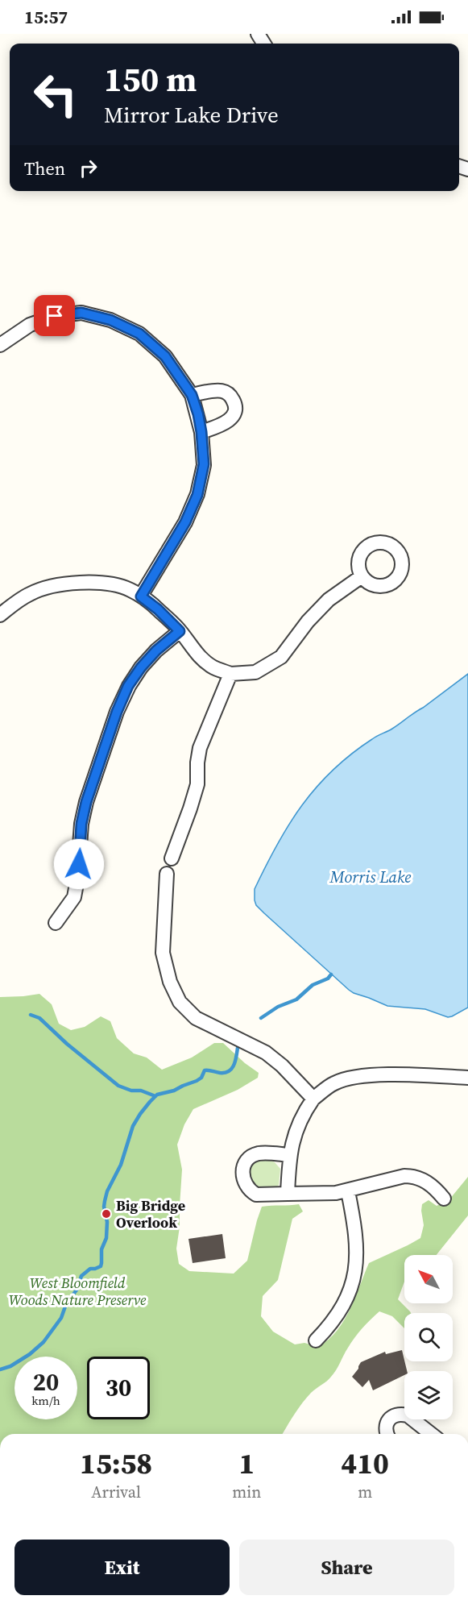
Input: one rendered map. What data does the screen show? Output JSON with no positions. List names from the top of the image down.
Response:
{
  "water": ["Morris Lake"],
  "parks": ["West Bloomfield Woods Nature Preserve"],
  "places": ["Big Bridge Overlook"],
  "north": "top left",
  "page": {
    "status": "15:57",
    "turn": ["150 m", "Mirror Lake Drive"],
    "then": "Then",
    "speed": "20 km/h",
    "limit": "30",
    "eta": [
      "15:58",
      "Arrival",
      "1",
      "min",
      "410",
      "m"
    ],
    "buttons": ["Exit", "Share"]
  }
}
